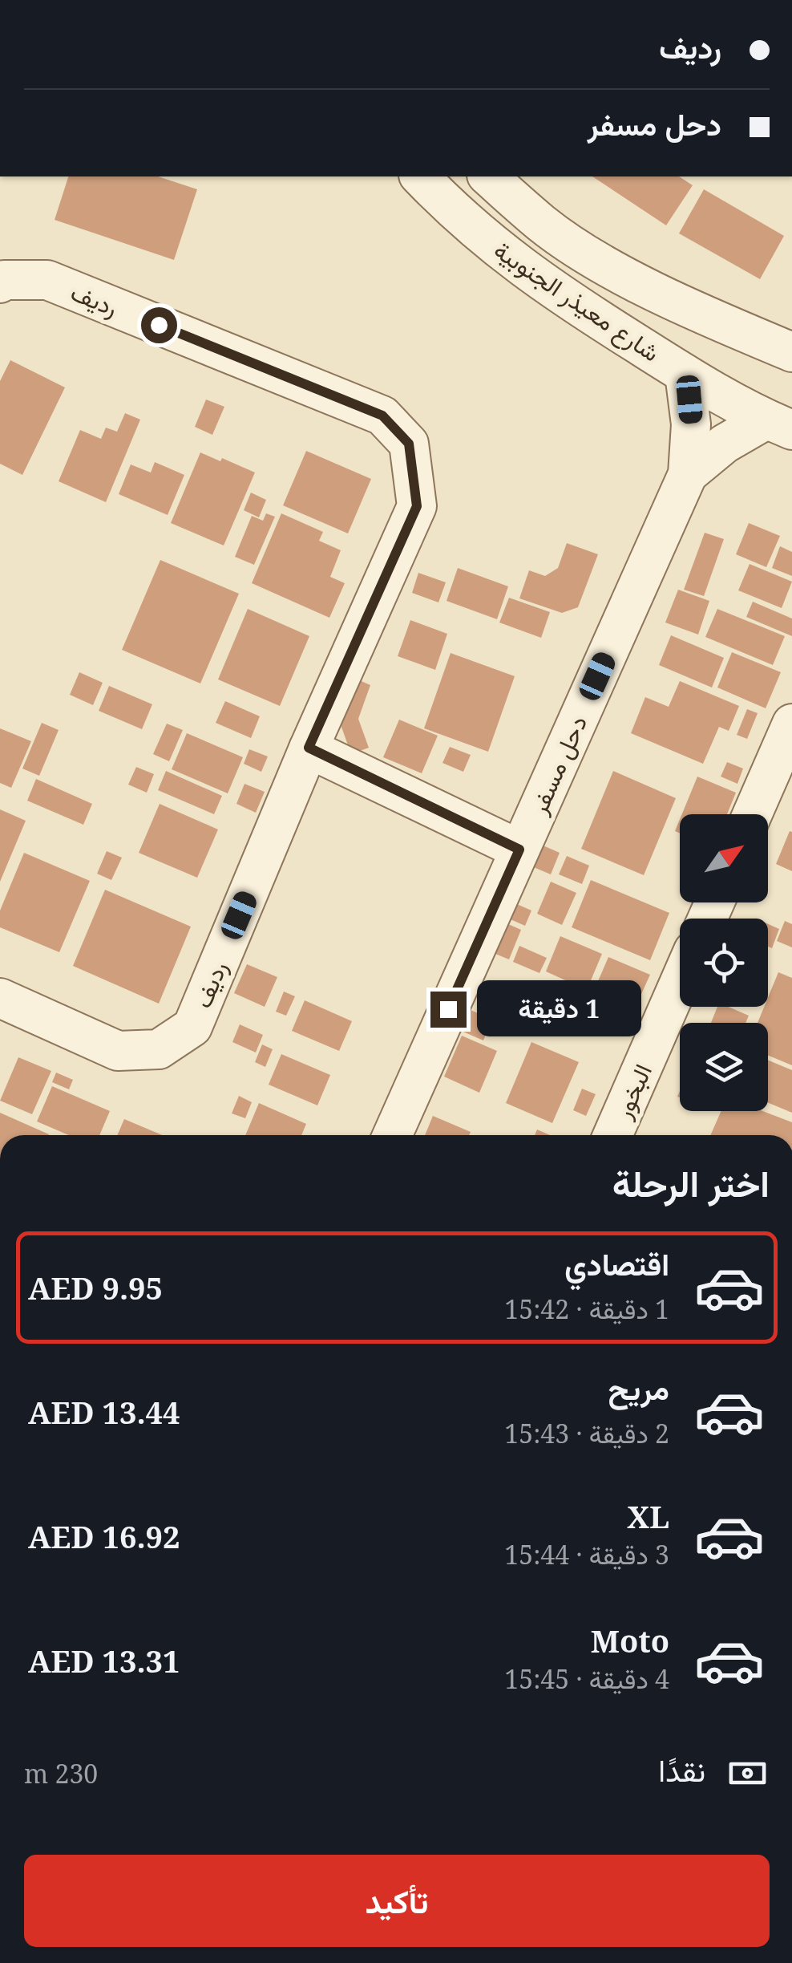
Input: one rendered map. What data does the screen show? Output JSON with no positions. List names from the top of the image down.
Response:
{
  "streets": {
    "street": [
      "رديف",
      "شارع معيذر الجنوبية",
      "دحل مسفر",
      "البخور"
    ]
  },
  "crossings": [
    ["شارع معيذر الجنوبية", "دحل مسفر"]
  ],
  "north": "top right",
  "page": {
    "banner": ["رديف", "دحل مسفر"],
    "bubble": "1 دقيقة",
    "heading": "اختر الرحلة",
    "list": [
      {
        "name": "اقتصادي",
        "note": "1 دقيقة · 15:42",
        "value": "AED 9.95"
      },
      {
        "name": "مريح",
        "note": "2 دقيقة · 15:43",
        "value": "AED 13.44"
      },
      {
        "name": "XL",
        "note": "3 دقيقة · 15:44",
        "value": "AED 16.92"
      },
      {
        "name": "Moto",
        "note": "4 دقيقة · 15:45",
        "value": "AED 13.31"
      }
    ],
    "pay": ["نقدًا", "230 m"],
    "buttons": "تأكيد"
  }
}
